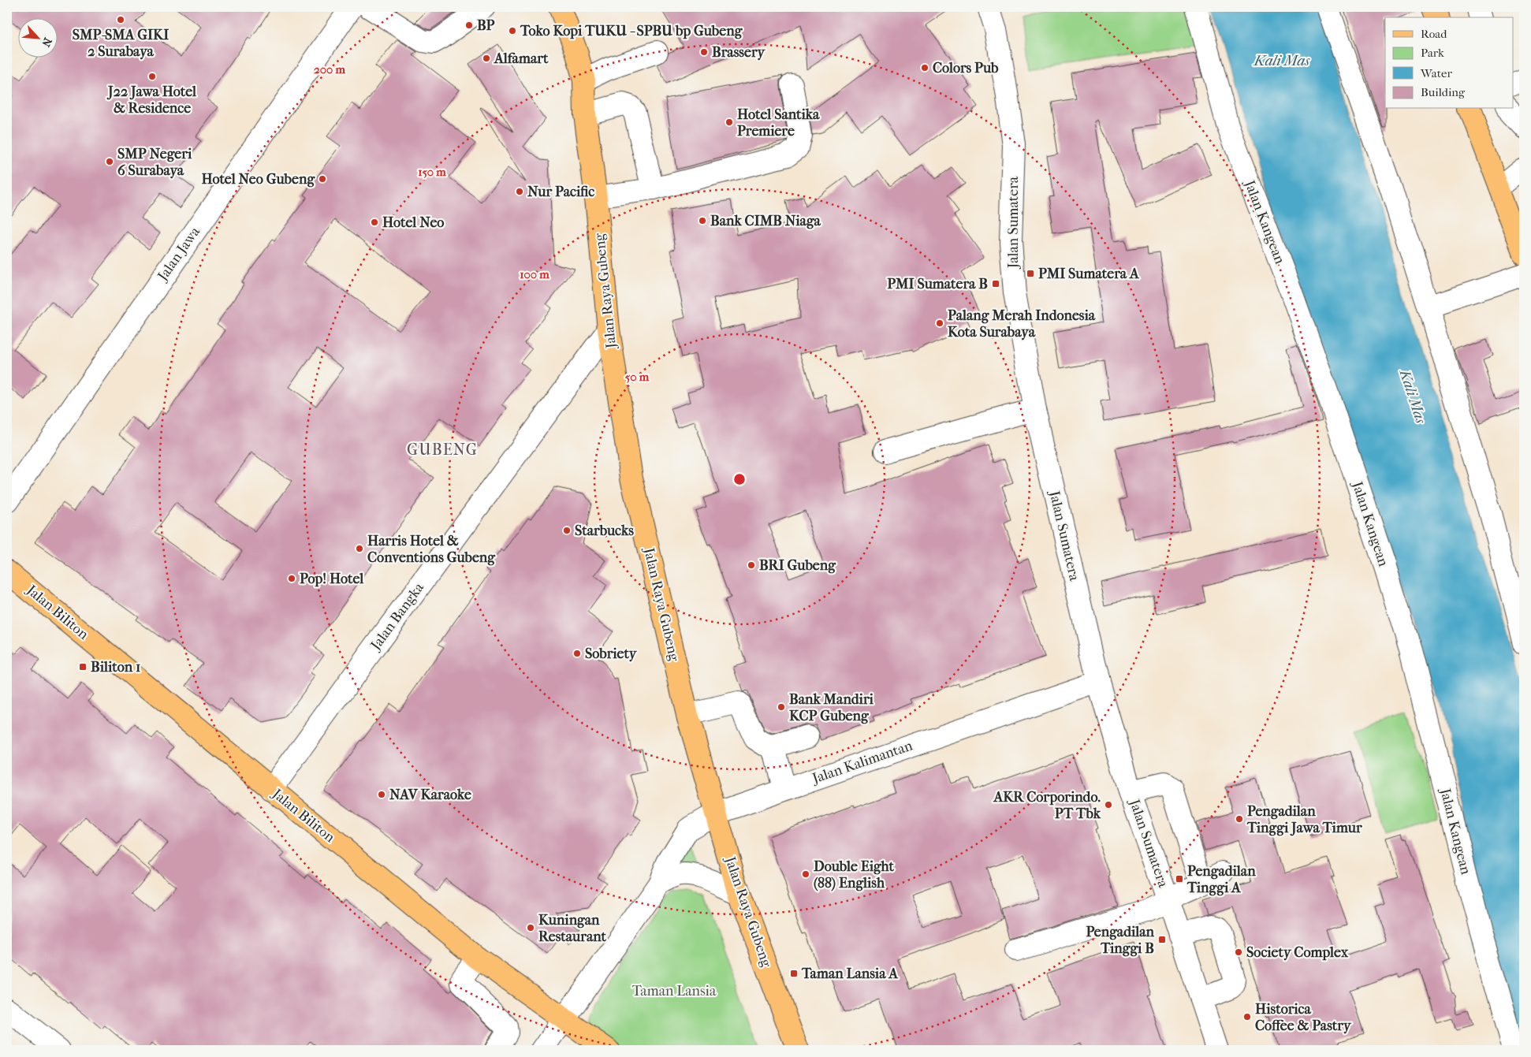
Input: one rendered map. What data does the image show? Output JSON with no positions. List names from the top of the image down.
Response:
{
  "streets": {
    "main road": ["Jalan Raya Gubeng", "Jalan Biliton"],
    "street": [
      "Jalan Sumatera",
      "Jalan Kangean",
      "Jalan Jawa",
      "Jalan Bangka",
      "Jalan Kalimantan"
    ]
  },
  "crossings": [
    ["Jalan Sumatera", "Jalan Kalimantan"],
    ["Jalan Raya Gubeng", "Jalan Bangka"],
    ["Jalan Raya Gubeng", "Jalan Kalimantan"],
    ["Jalan Biliton", "Jalan Bangka"],
    ["Jalan Biliton", "Jalan Kalimantan"]
  ],
  "districts": ["GUBENG"],
  "water": ["Kali Mas"],
  "parks": ["Taman Lansia"],
  "places": {
    "other": [
      "SMP-SMA GIKI 2 Surabaya",
      "BP",
      "Toko Kopi TUKU - SPBU bp Gubeng",
      "Brassery",
      "Alfamart",
      "Colors Pub",
      "J22 Jawa Hotel & Residence",
      "Hotel Santika Premiere",
      "SMP Negeri 6 Surabaya",
      "Hotel Neo Gubeng",
      "Nur Pacific",
      "Bank CIMB Niaga",
      "Hotel Neo",
      "Palang Merah Indonesia Kota Surabaya",
      "Starbucks",
      "Harris Hotel & Conventions Gubeng",
      "BRI Gubeng",
      "Pop! Hotel",
      "Sobriety",
      "Bank Mandiri KCP Gubeng",
      "NAV Karaoke",
      "AKR Corporindo. PT Tbk",
      "Pengadilan Tinggi Jawa Timur",
      "Double Eight (88) English",
      "Kuningan Restaurant",
      "Society Complex",
      "Historica Coffee & Pastry"
    ],
    "transit": [
      "PMI Sumatera A",
      "PMI Sumatera B",
      "Biliton 1",
      "Pengadilan Tinggi A",
      "Pengadilan Tinggi B",
      "Taman Lansia A"
    ]
  },
  "legend": [
    "Road",
    "Park",
    "Water",
    "Building"
  ],
  "north": "bottom right",
  "rings": [
    "200 m",
    "150 m",
    "100 m",
    "50 m"
  ]
}
